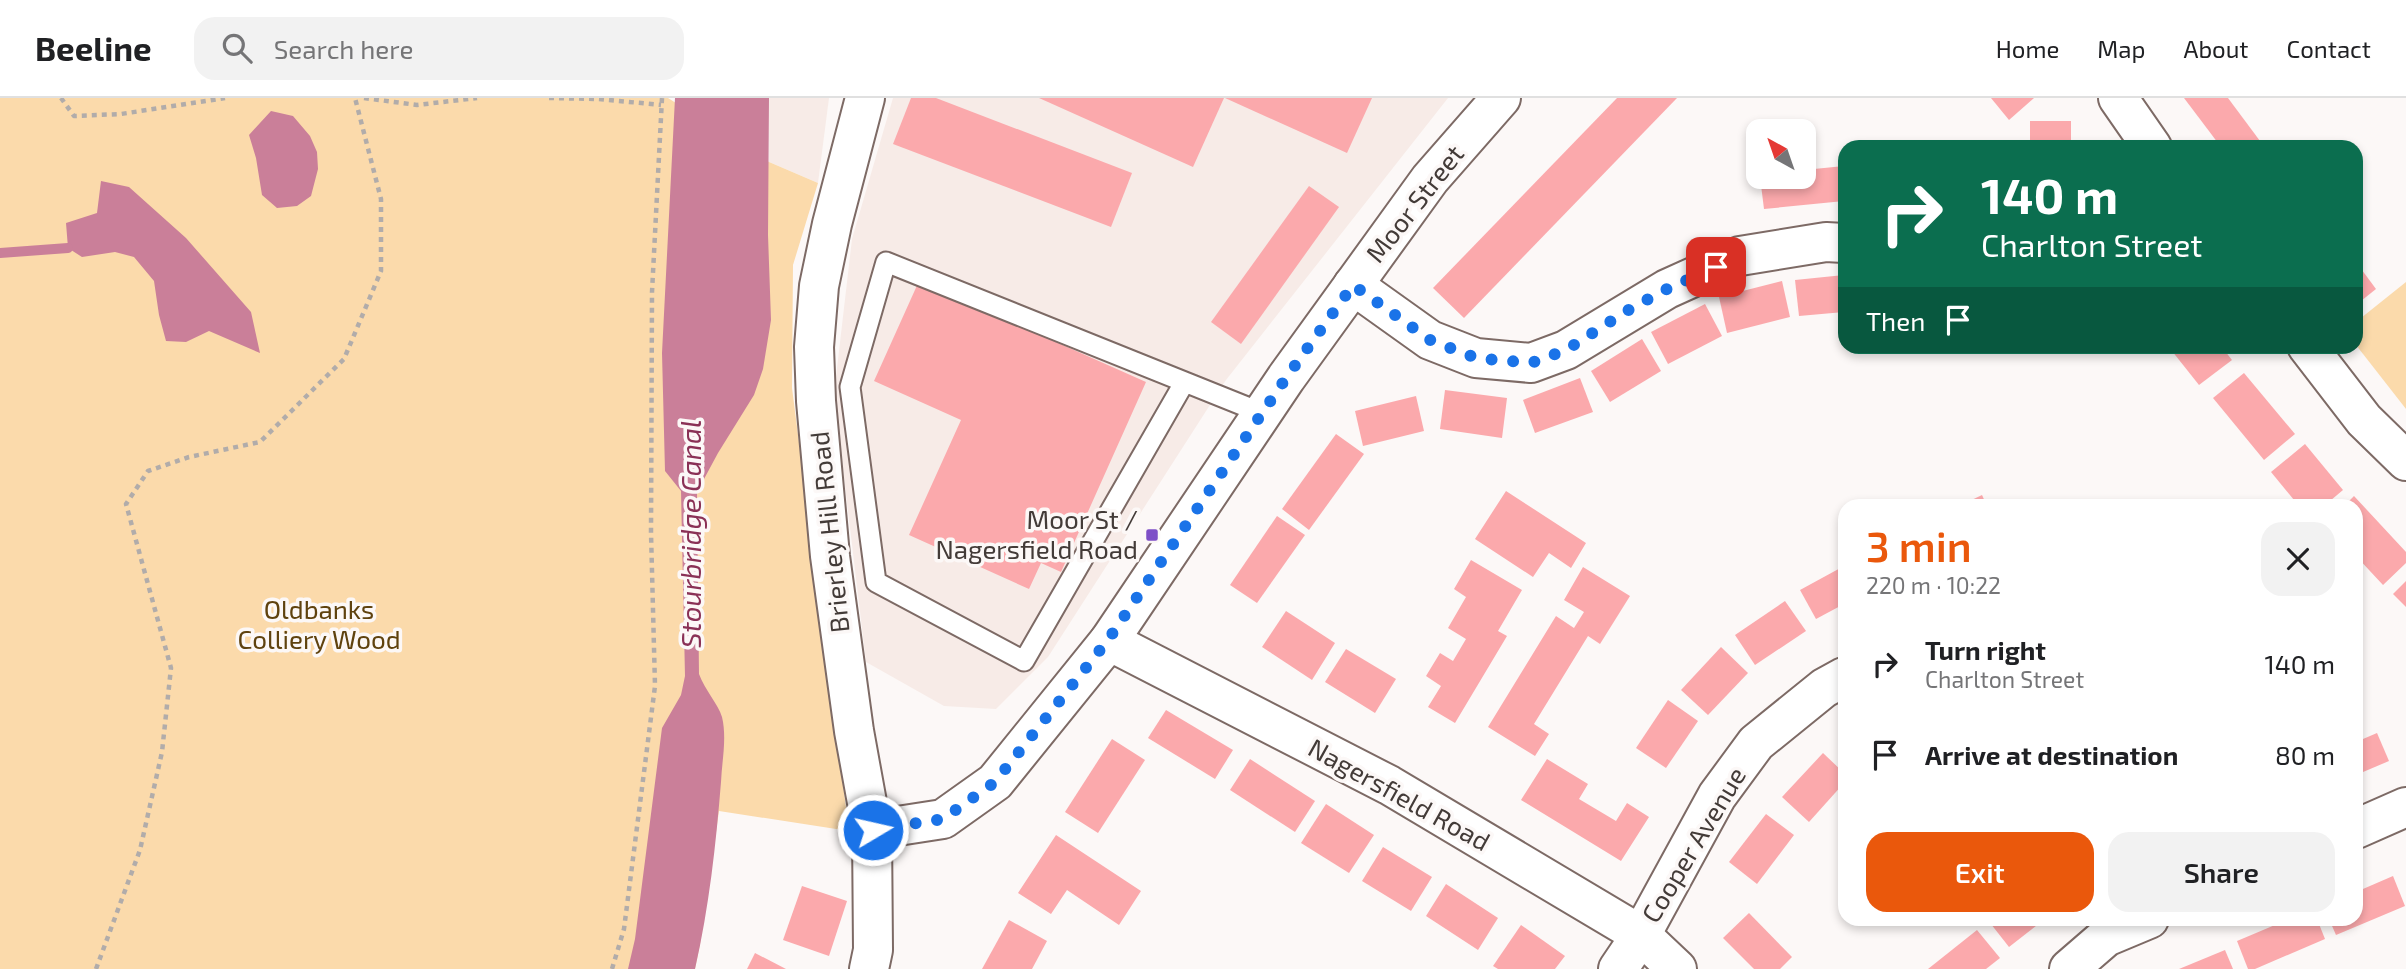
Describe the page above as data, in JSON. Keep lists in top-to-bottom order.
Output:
{
  "streets": {
    "street": [
      "Moor Street",
      "Brierley Hill Road",
      "Nagersfield Road",
      "Cooper Avenue"
    ]
  },
  "crossings": [
    ["Moor Street", "Brierley Hill Road"],
    ["Moor Street", "Nagersfield Road"],
    ["Nagersfield Road", "Cooper Avenue"]
  ],
  "water": ["Stourbridge Canal"],
  "parks": ["Oldbanks Colliery Wood"],
  "places": {
    "transit": ["Moor St / Nagersfield Road"]
  },
  "north": "top left",
  "page": {
    "header": "Beeline",
    "search": "Search here",
    "nav": [
      "Home",
      "Map",
      "About",
      "Contact"
    ],
    "turn": ["140 m", "Charlton Street"],
    "then": "Then",
    "heading": ["3 min", "220 m · 10:22"],
    "list": [
      {
        "name": "Turn right",
        "note": "Charlton Street",
        "value": "140 m"
      },
      {
        "name": "Arrive at destination",
        "value": "80 m"
      }
    ],
    "buttons": ["Exit", "Share"]
  }
}
